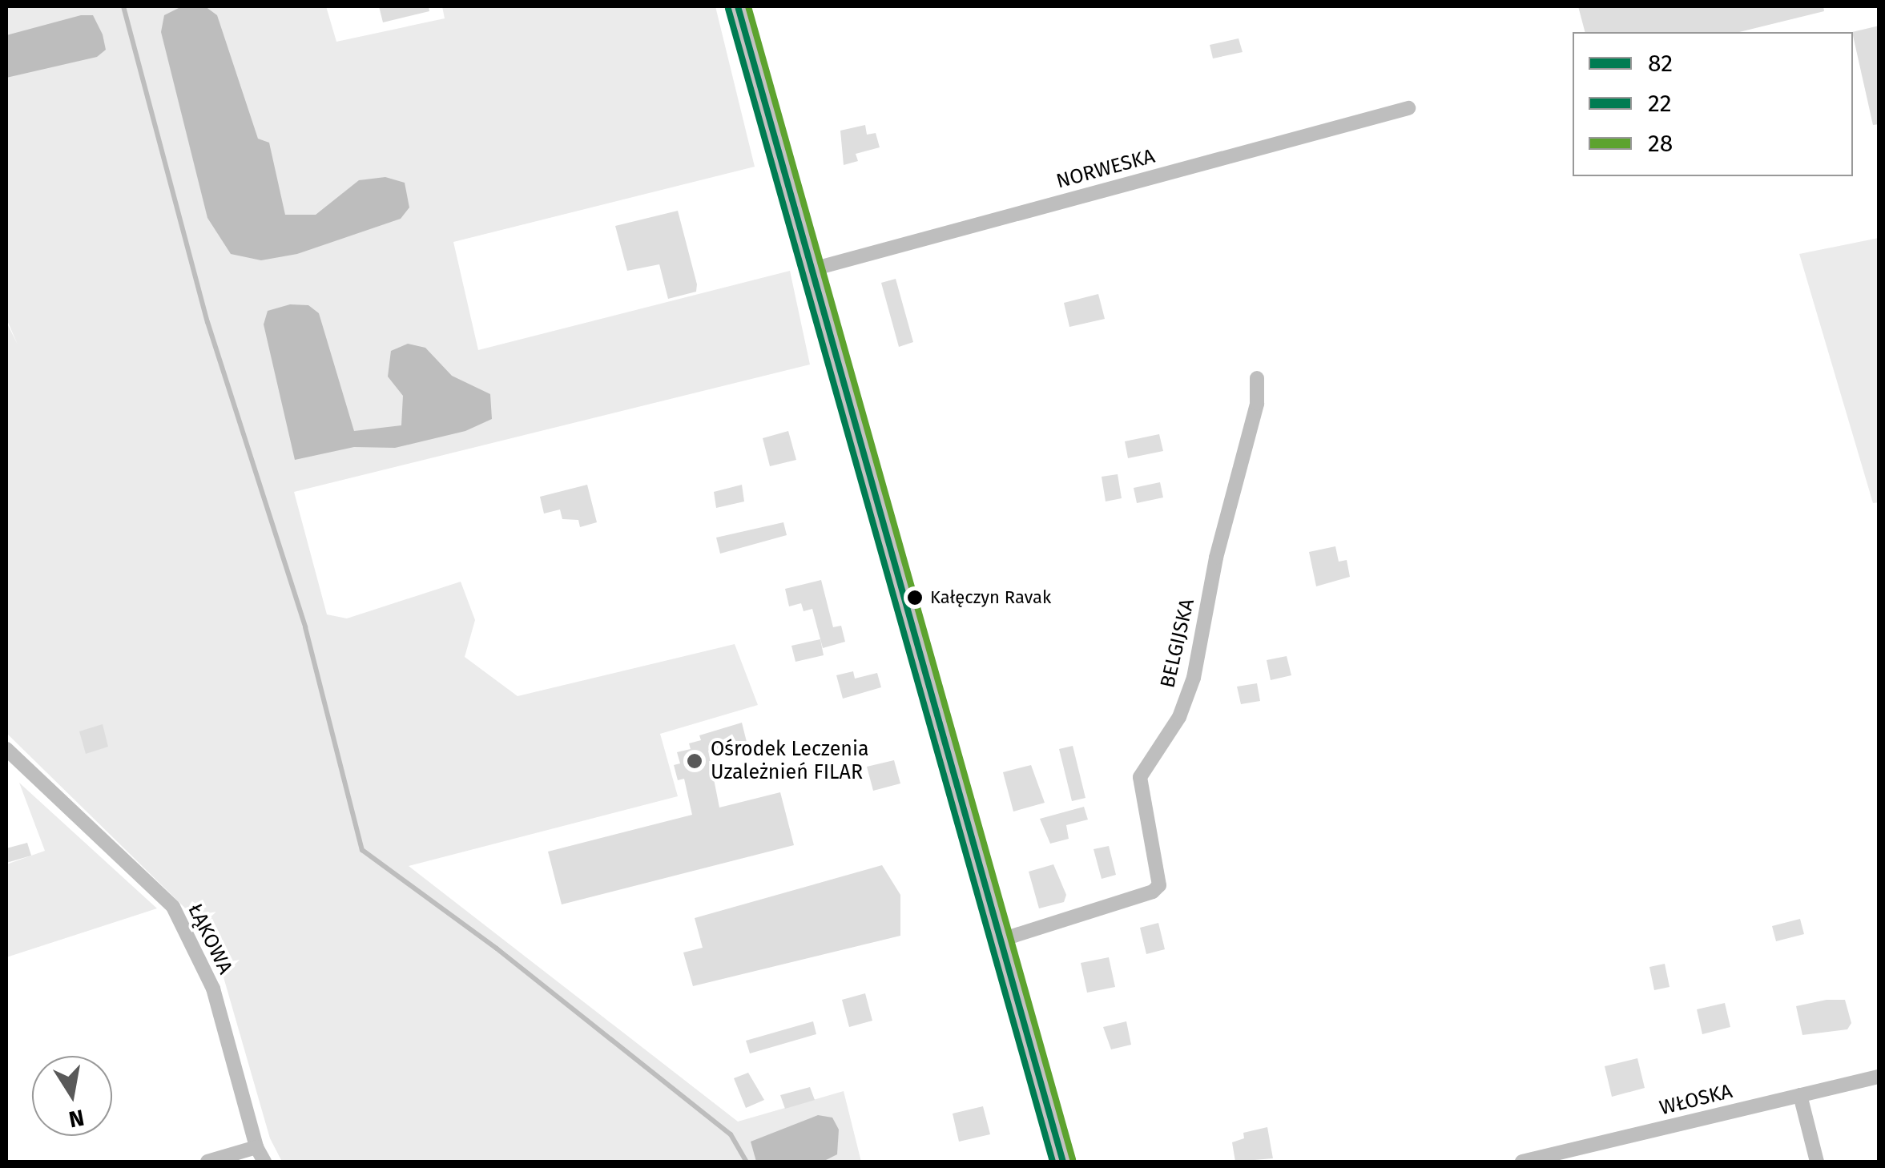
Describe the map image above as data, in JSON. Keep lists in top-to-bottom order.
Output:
{
  "streets": {
    "street": [
      "NORWESKA",
      "BELGIJSKA",
      "ŁĄKOWA",
      "WŁOSKA"
    ]
  },
  "places": ["Kałęczyn Ravak", "Ośrodek Leczenia Uzależnień FILAR"],
  "lines": ["transit line 82", "transit line 28", "transit line 22"],
  "legend": ["82", "22", "28"],
  "north": "bottom"
}
